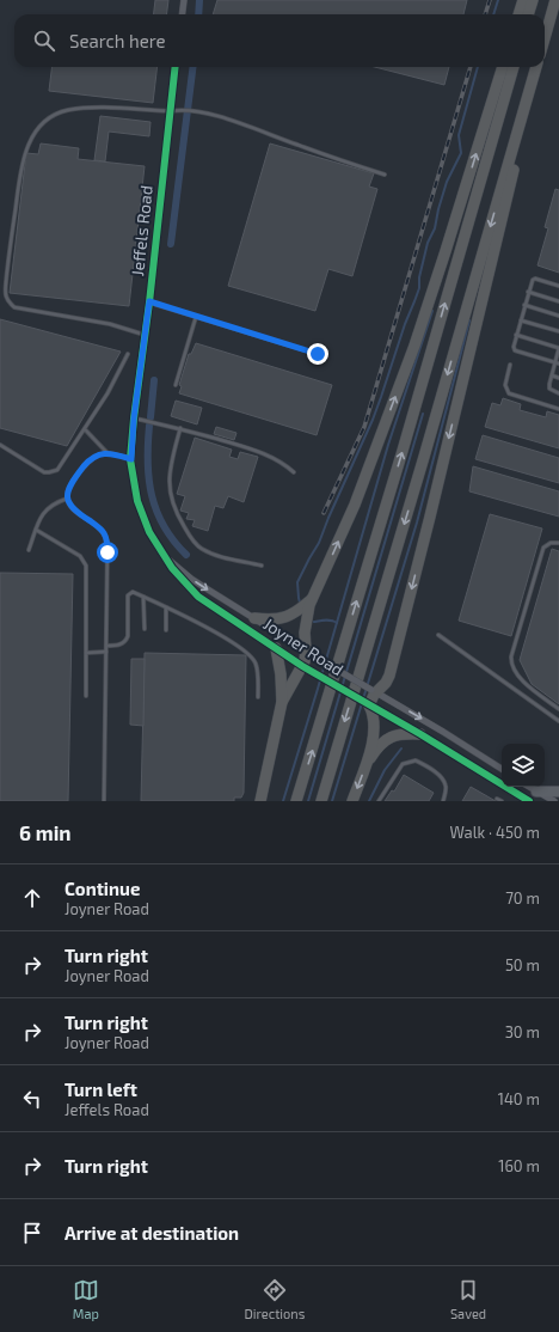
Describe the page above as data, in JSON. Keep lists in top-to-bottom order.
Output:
{
  "streets": {
    "street": ["Jeffels Road", "Joyner Road"]
  },
  "crossings": [
    ["Jeffels Road", "Joyner Road"]
  ],
  "page": {
    "search": "Search here",
    "heading": ["6 min", "Walk · 450 m"],
    "list": [
      ["Continue", "Joyner Road", "70 m"],
      ["Turn right", "Joyner Road", "50 m"],
      ["Turn right", "Joyner Road", "30 m"],
      ["Turn left", "Jeffels Road", "140 m"],
      ["Turn right", "160 m"],
      "Arrive at destination"
    ],
    "nav": ["Map", "Directions", "Saved"]
  }
}
